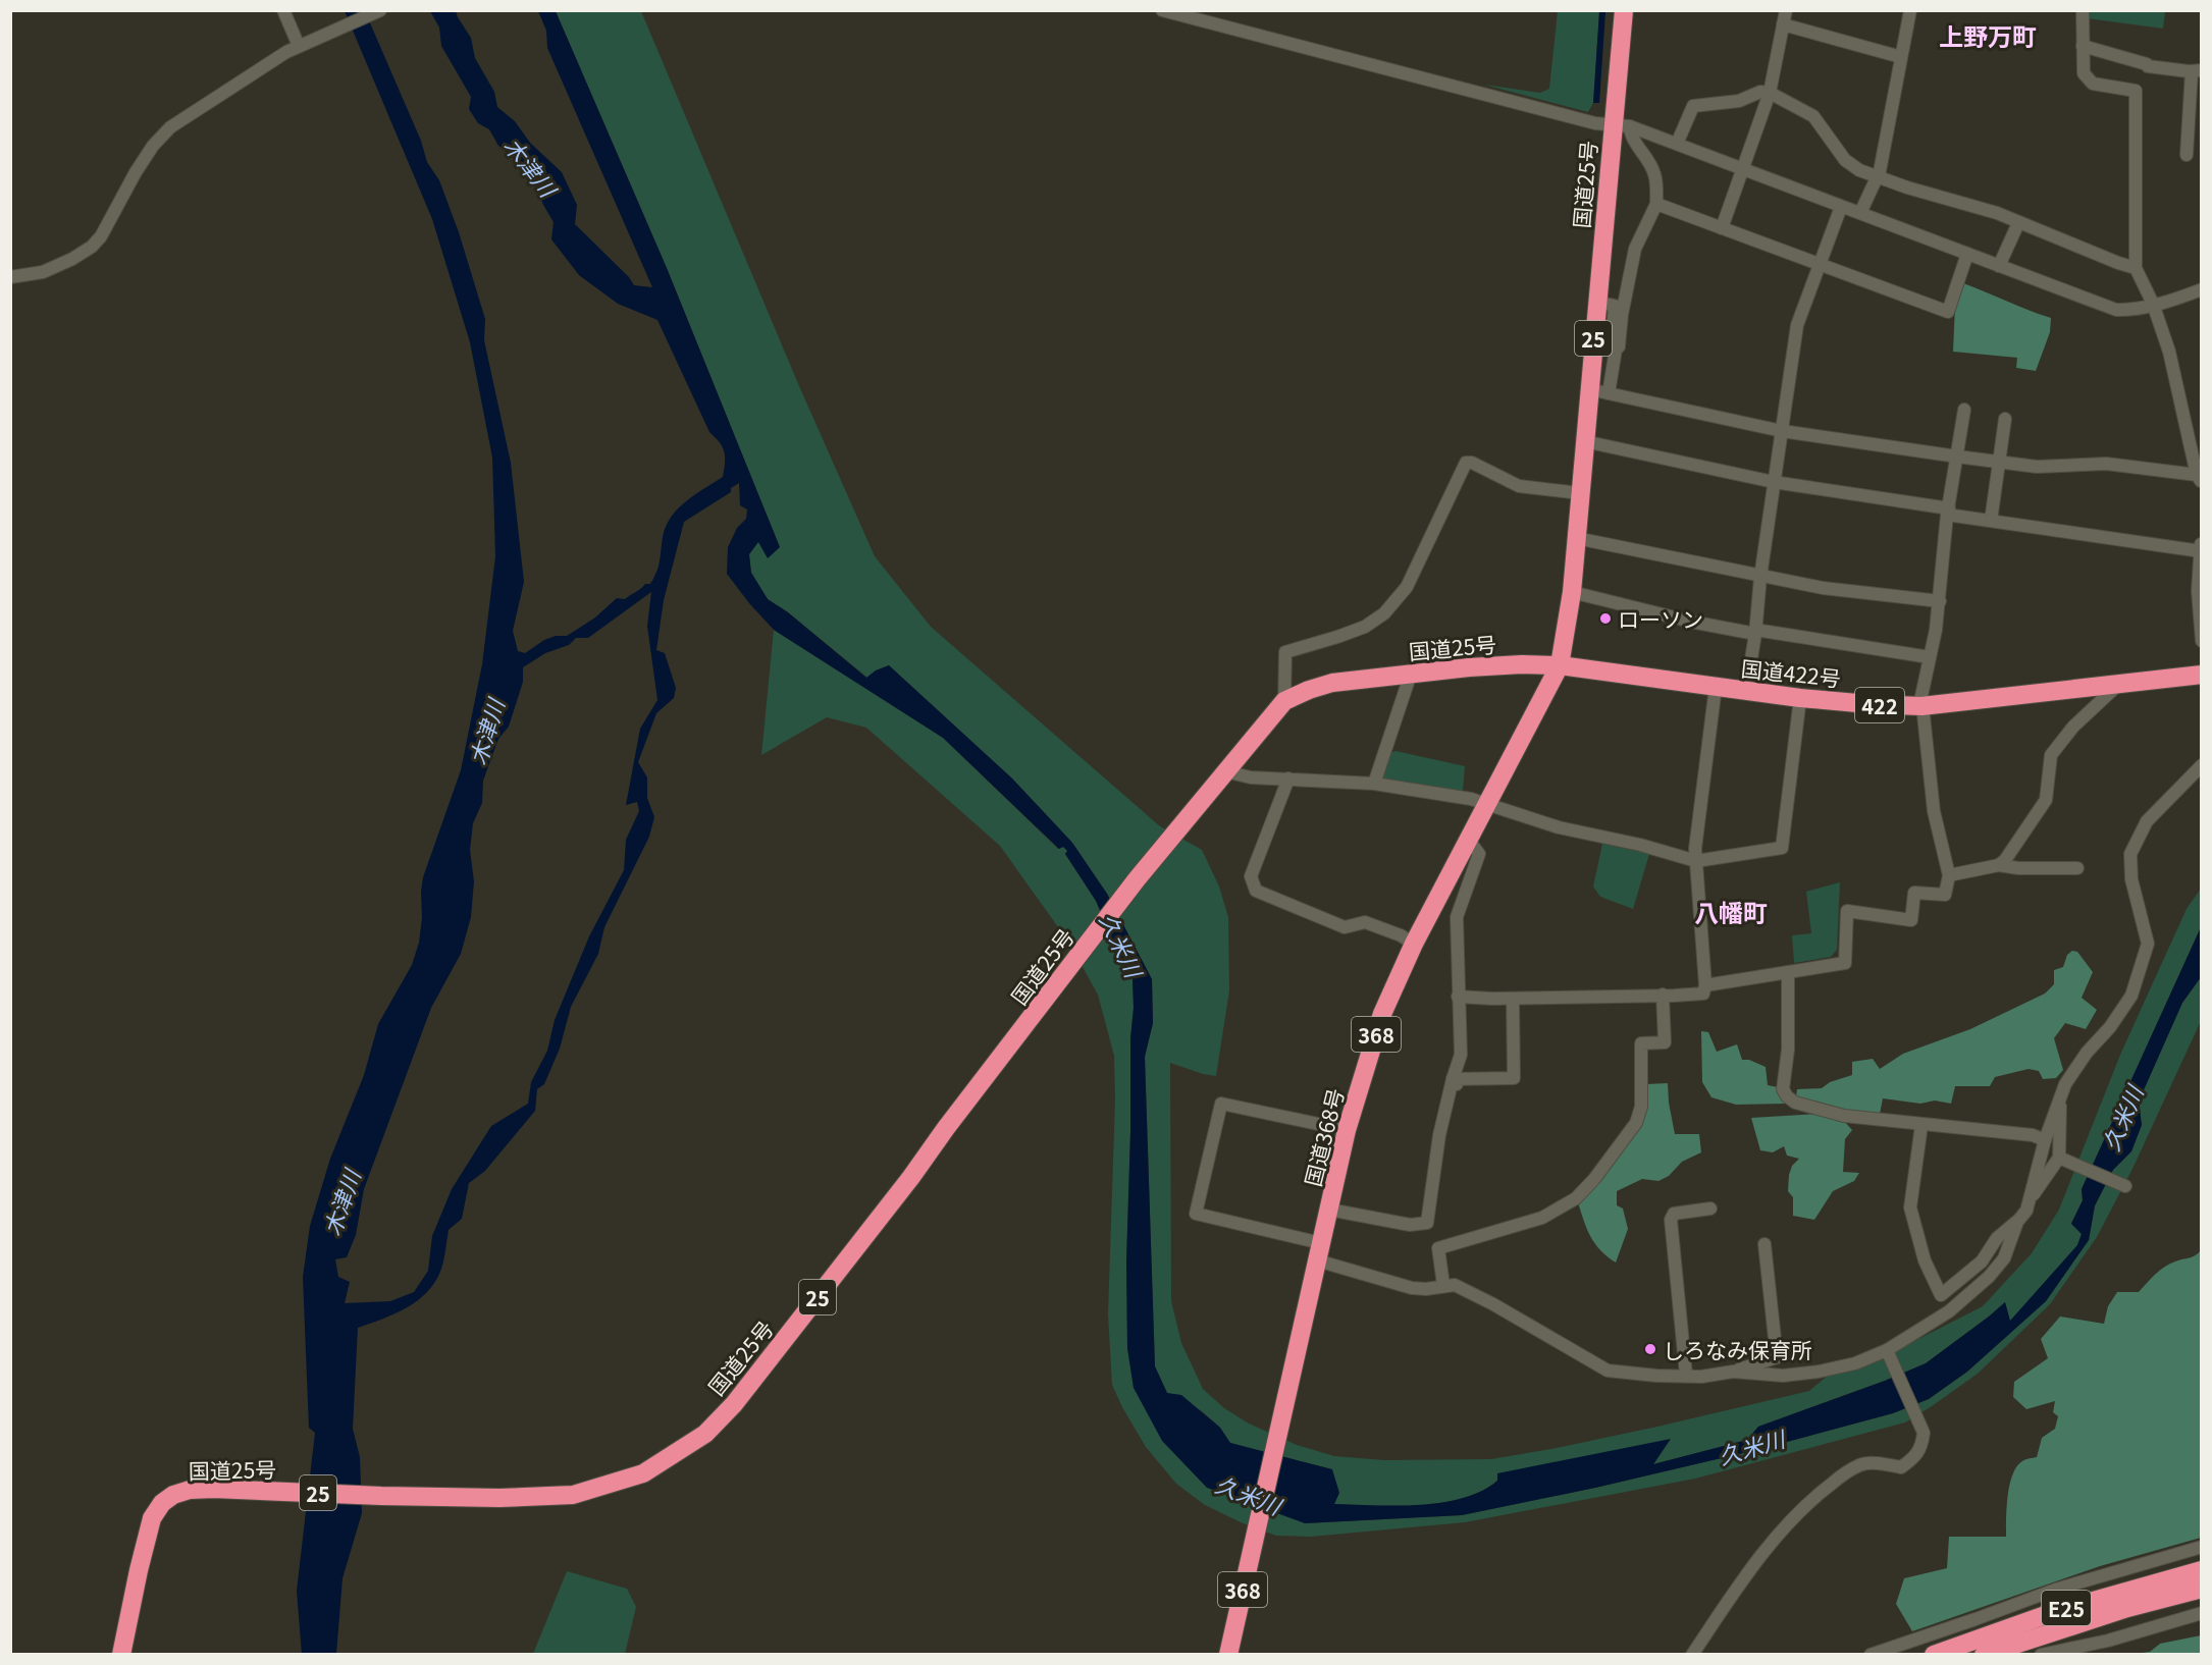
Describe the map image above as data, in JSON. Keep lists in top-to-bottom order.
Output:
{
  "streets": {
    "highway": [
      "国道25号",
      "25",
      "国道422号",
      "422",
      "368",
      "国道368号",
      "E25"
    ]
  },
  "crossings": [
    ["国道25号", "国道422号"],
    ["国道25号", "国道368号"],
    ["国道422号", "国道368号"]
  ],
  "districts": ["上野万町", "八幡町"],
  "water": ["木津川", "久米川"],
  "places": ["ローソン", "しろなみ保育所"]
}
